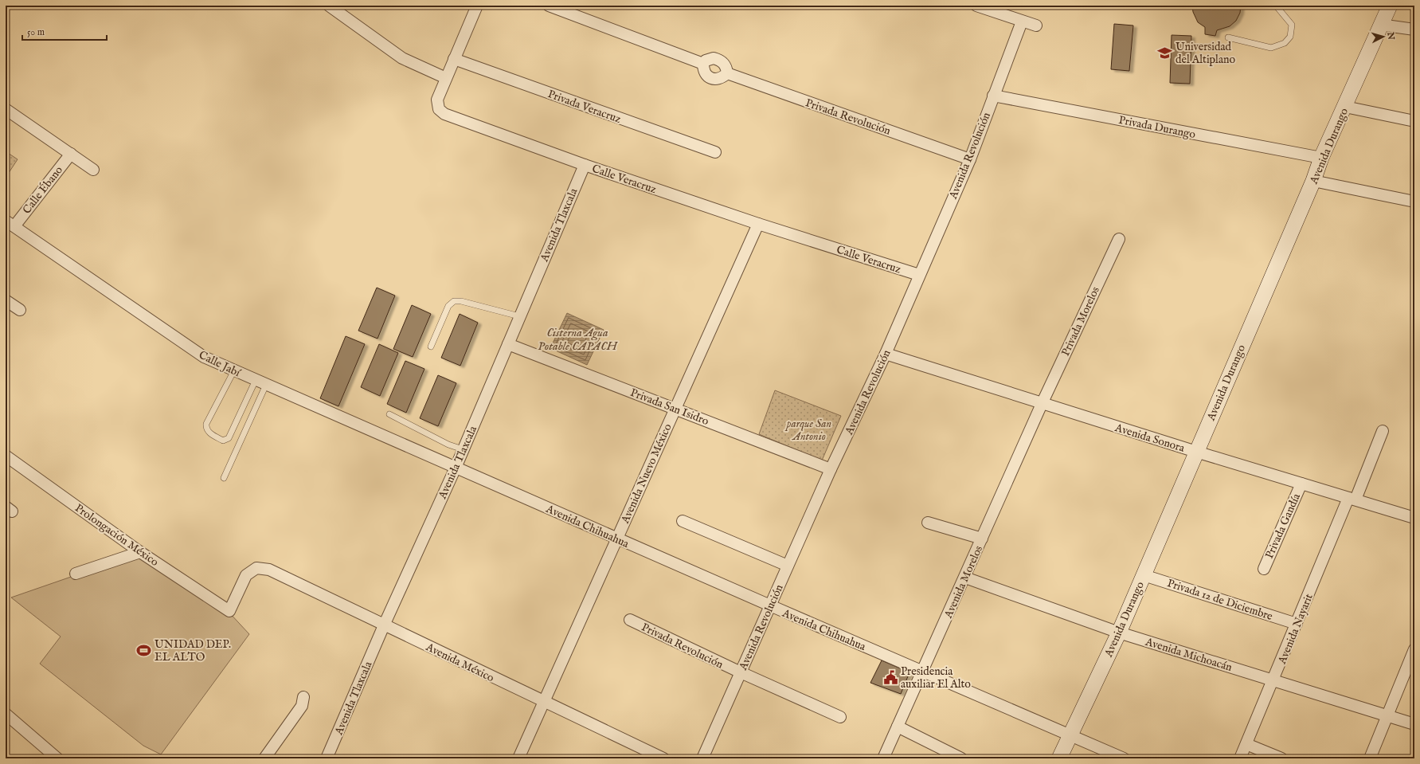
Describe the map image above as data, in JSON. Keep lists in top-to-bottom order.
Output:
{
  "streets": {
    "street": [
      "Privada Veracruz",
      "Privada Revolución",
      "Privada Durango",
      "Avenida Durango",
      "Avenida Revolución",
      "Calle Veracruz",
      "Calle Ébano",
      "Avenida Tlaxcala",
      "Privada Morelos",
      "Calle Jabí",
      "Privada San Isidro",
      "Avenida Sonora",
      "Avenida Nuevo México",
      "Avenida Chihuahua",
      "Privada Gandía",
      "Prolongación México",
      "Avenida Morelos",
      "Privada 12 de Diciembre",
      "Avenida Nayarit",
      "Avenida Michoacán",
      "Avenida México"
    ]
  },
  "crossings": [
    ["Privada Veracruz", "Calle Veracruz"],
    ["Privada Revolución", "Avenida Revolución"],
    ["Privada Durango", "Avenida Durango"],
    ["Privada Durango", "Avenida Revolución"],
    ["Avenida Durango", "Avenida Sonora"],
    ["Avenida Durango", "Avenida Chihuahua"],
    ["Avenida Durango", "Privada 12 de Diciembre"],
    ["Avenida Durango", "Avenida Michoacán"],
    ["Avenida Revolución", "Calle Veracruz"],
    ["Avenida Revolución", "Privada San Isidro"],
    ["Avenida Revolución", "Avenida Sonora"],
    ["Avenida Revolución", "Avenida Chihuahua"],
    ["Calle Veracruz", "Avenida Tlaxcala"],
    ["Calle Veracruz", "Avenida Nuevo México"],
    ["Calle Ébano", "Calle Jabí"],
    ["Avenida Tlaxcala", "Calle Jabí"],
    ["Avenida Tlaxcala", "Privada San Isidro"],
    ["Avenida Tlaxcala", "Avenida Chihuahua"],
    ["Avenida Tlaxcala", "Avenida México"],
    ["Privada Morelos", "Avenida Sonora"],
    ["Privada Morelos", "Avenida Morelos"],
    ["Calle Jabí", "Avenida Chihuahua"],
    ["Privada San Isidro", "Avenida Nuevo México"],
    ["Avenida Sonora", "Privada Gandía"],
    ["Avenida Sonora", "Avenida Morelos"],
    ["Avenida Sonora", "Avenida Nayarit"],
    ["Avenida Nuevo México", "Avenida Chihuahua"],
    ["Avenida Nuevo México", "Avenida México"],
    ["Avenida Chihuahua", "Avenida Morelos"],
    ["Prolongación México", "Avenida México"],
    ["Avenida Morelos", "Avenida Michoacán"],
    ["Privada 12 de Diciembre", "Avenida Nayarit"],
    ["Avenida Nayarit", "Avenida Michoacán"]
  ],
  "water": ["Cisterna Agua Potable CAPACH"],
  "parks": ["parque San Antonio"],
  "places": {
    "school or university": ["Universidad del Altiplano"],
    "sports": ["UNIDAD DEP. EL ALTO"],
    "public building": ["Presidencia auxiliar El Alto"]
  },
  "scale_bar": "50 m",
  "north": "right"
}
